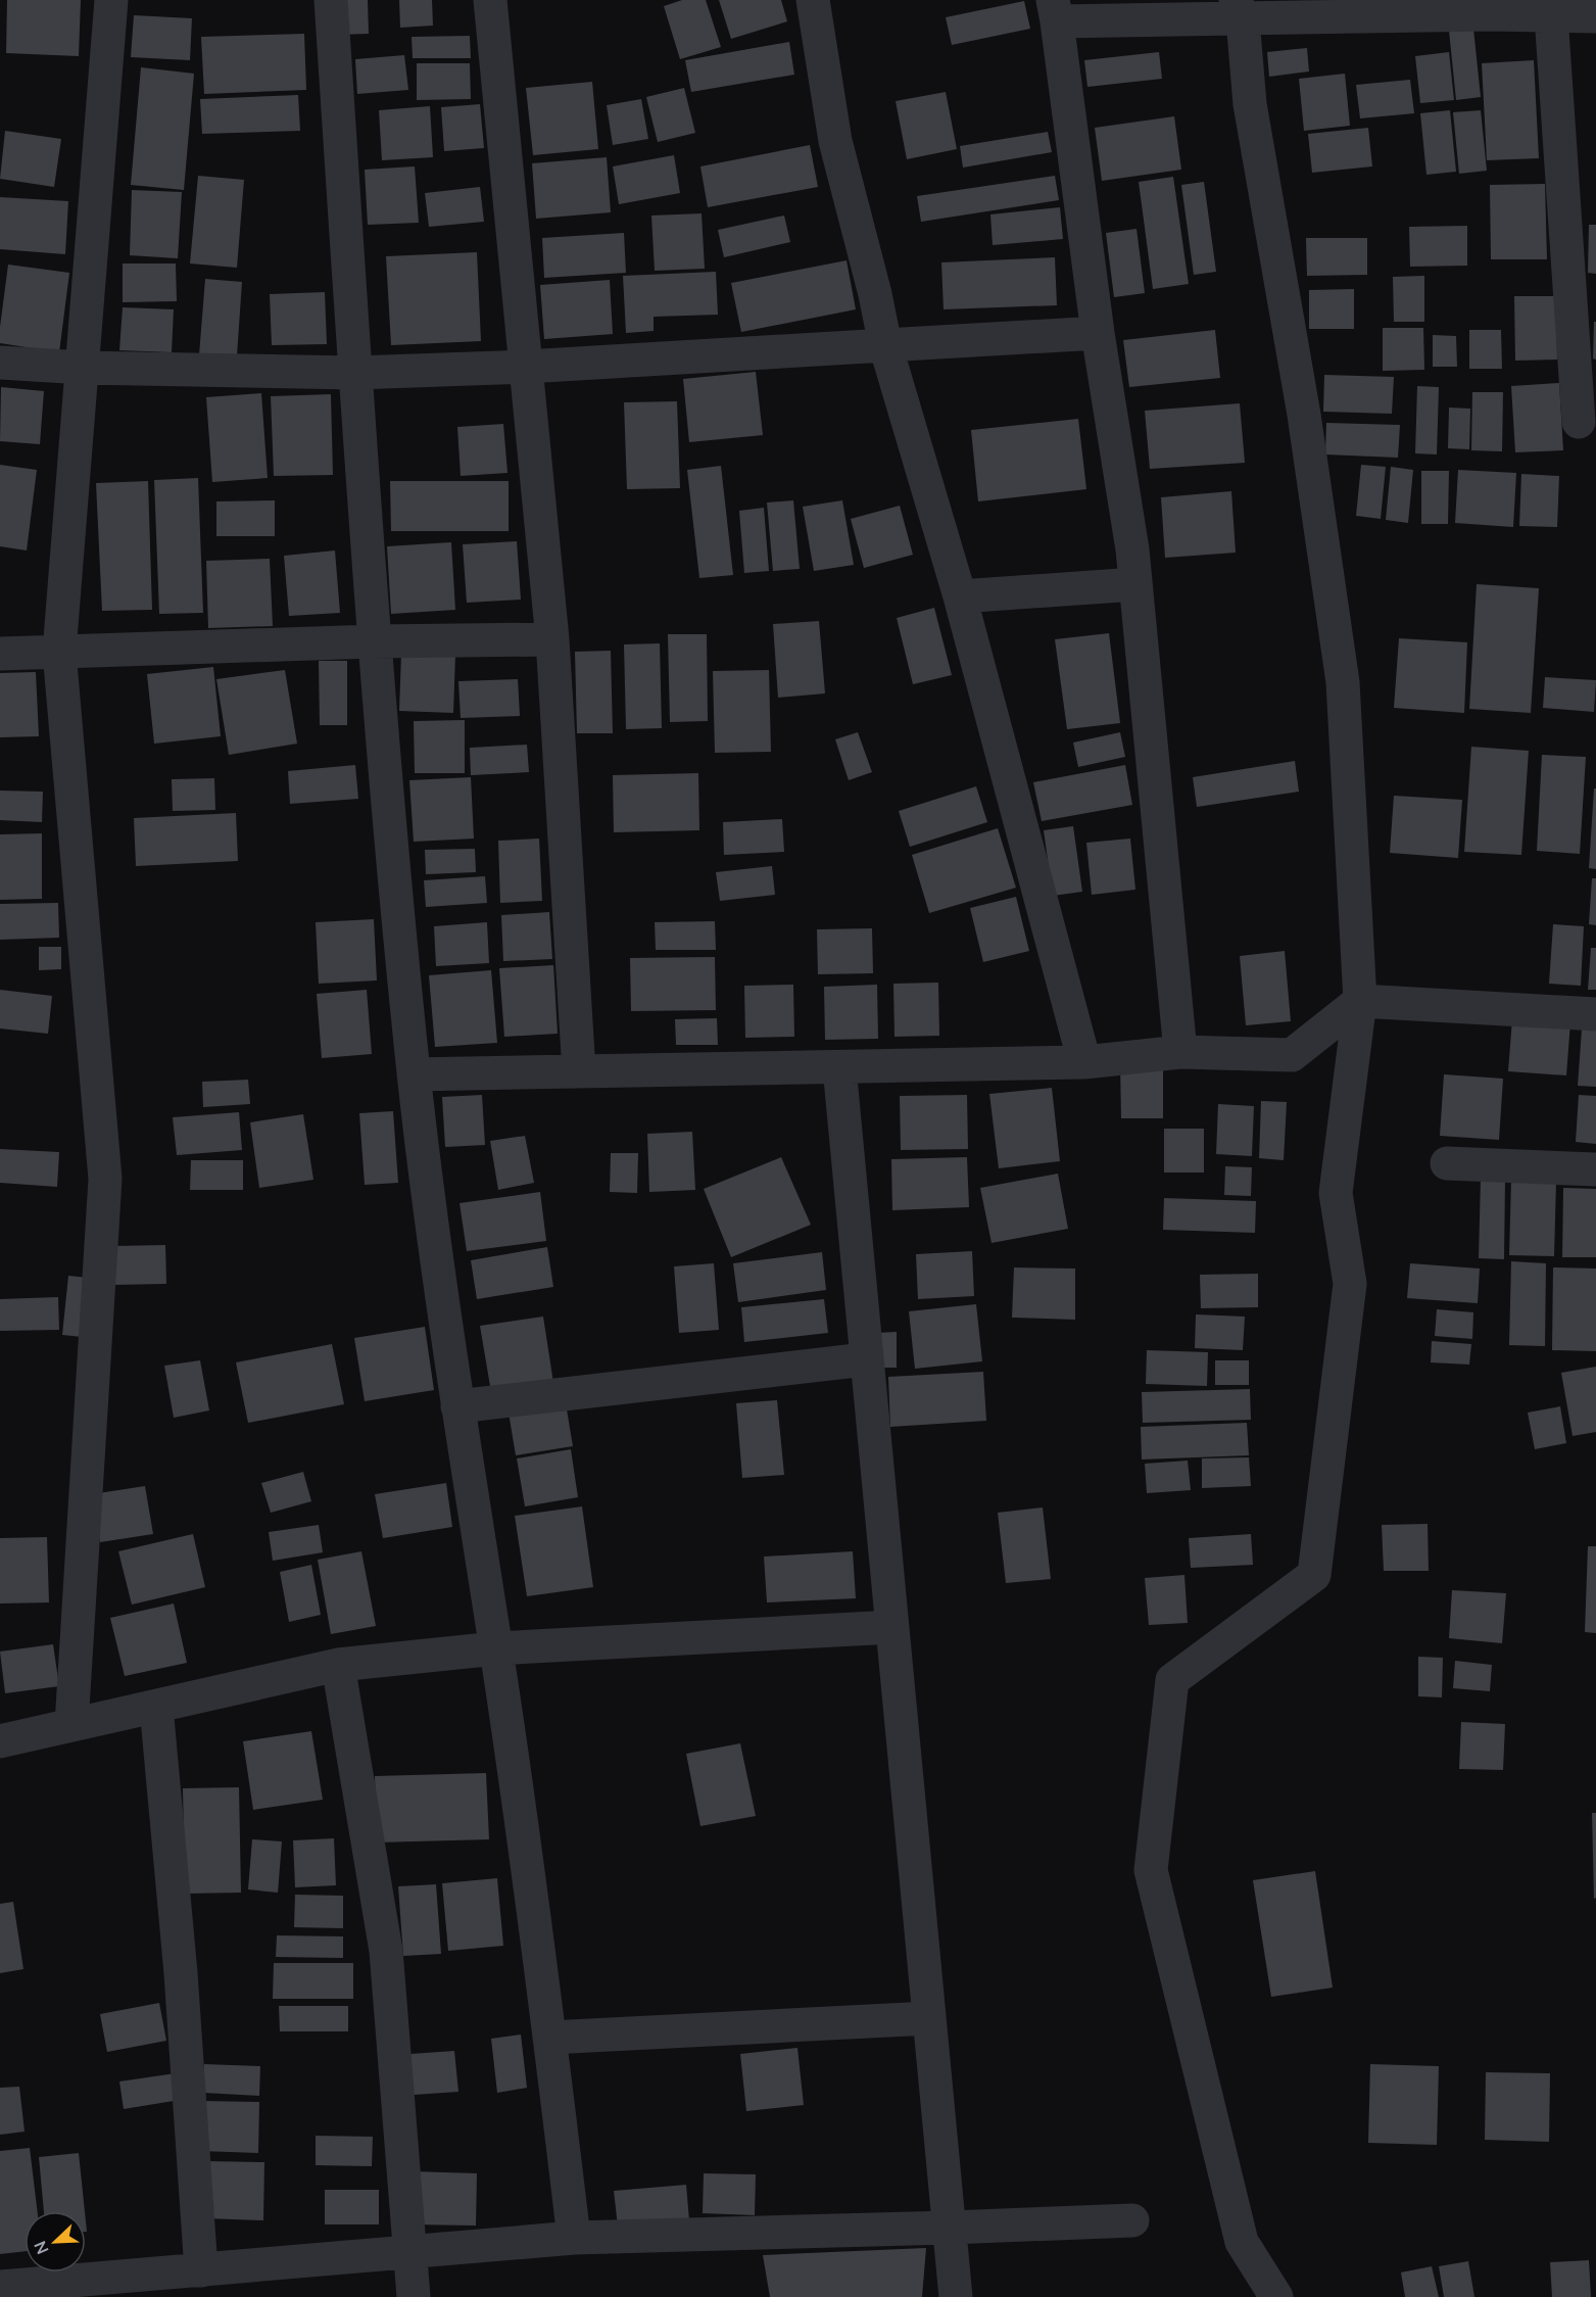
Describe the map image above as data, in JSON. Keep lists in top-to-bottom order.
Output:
{
  "north": "bottom left"
}
